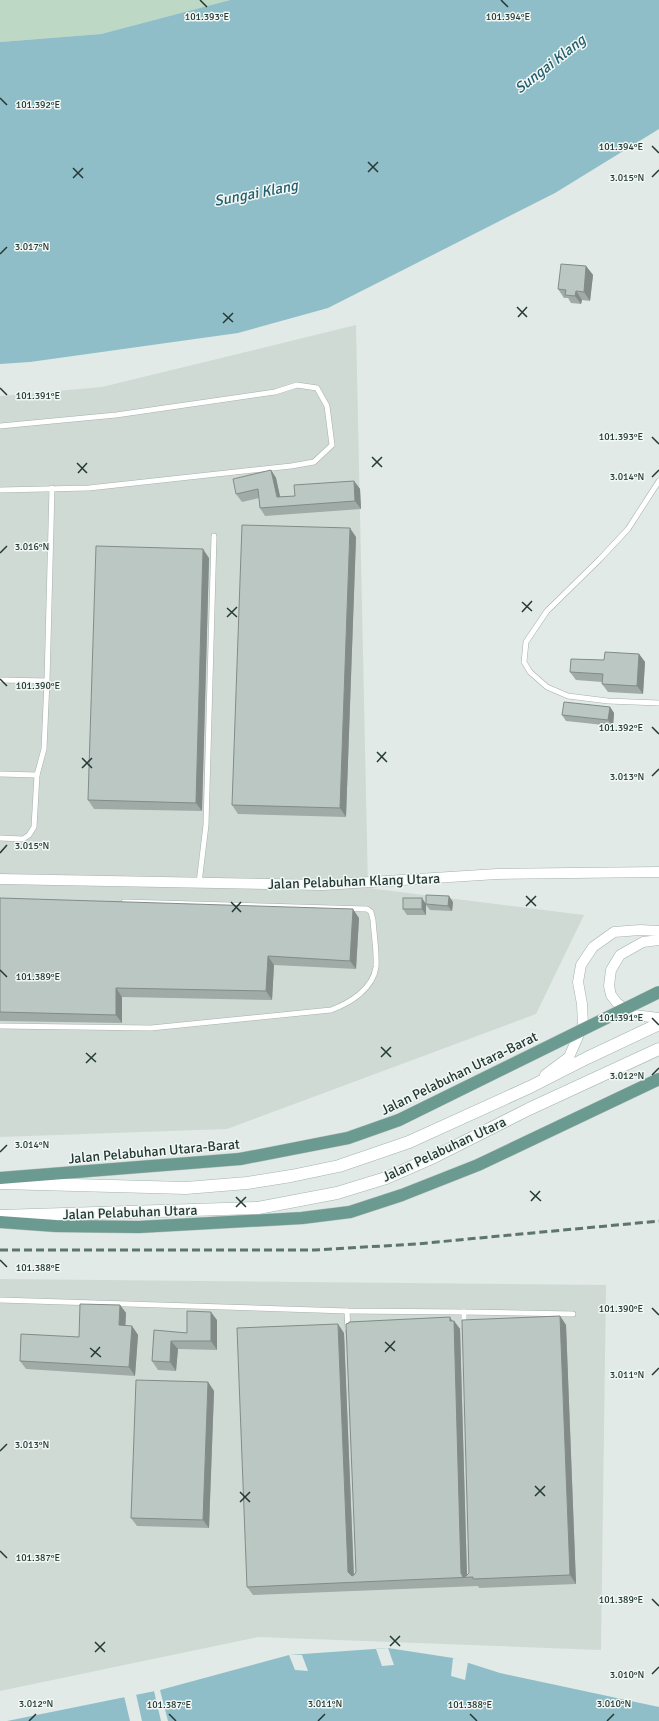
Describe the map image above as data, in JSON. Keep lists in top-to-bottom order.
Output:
{
  "streets": {
    "main road": ["Jalan Pelabuhan Utara-Barat", "Jalan Pelabuhan Utara"],
    "street": ["Jalan Pelabuhan Klang Utara"]
  },
  "water": ["Sungai Klang"],
  "coordinates": [
    "101.393°E",
    "101.394°E",
    "101.392°E",
    "3.015°N",
    "3.017°N",
    "101.391°E",
    "3.014°N",
    "3.016°N",
    "101.390°E",
    "3.013°N",
    "101.389°E",
    "3.012°N",
    "101.388°E",
    "3.011°N",
    "101.387°E",
    "3.010°N"
  ]
}
